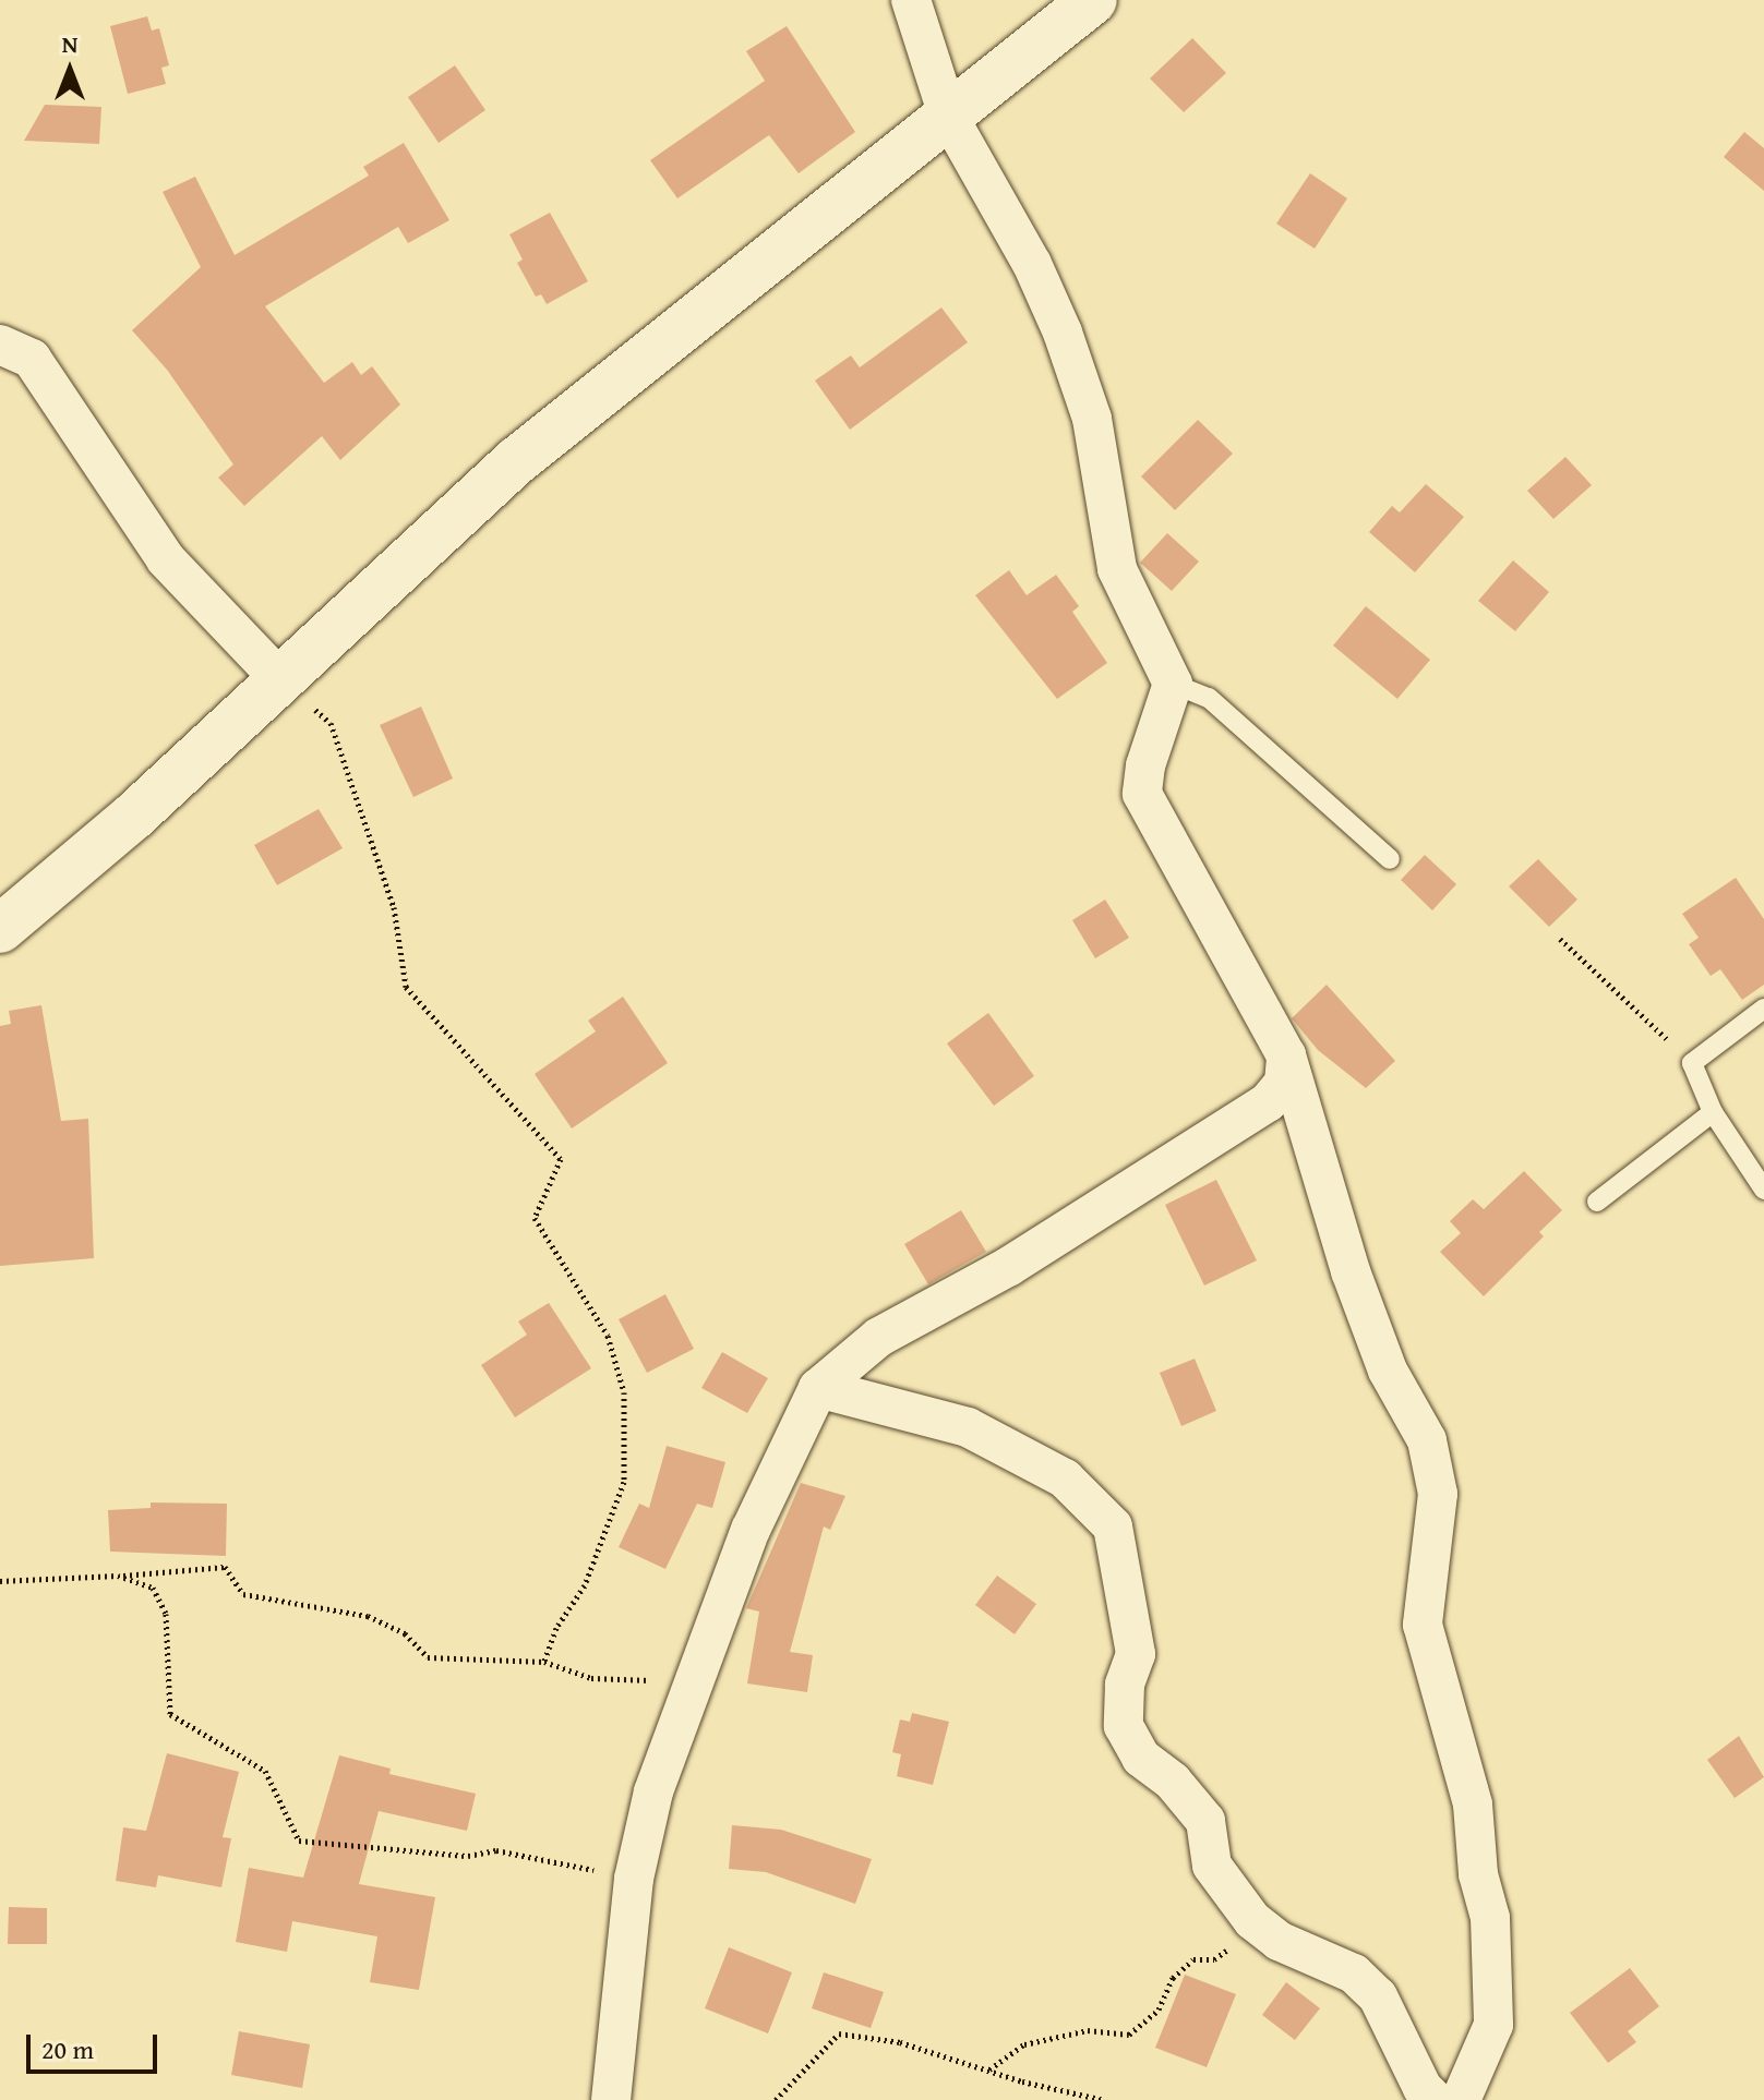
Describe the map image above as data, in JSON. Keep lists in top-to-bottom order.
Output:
{
  "scale_bar": "20 m",
  "north": "top"
}
